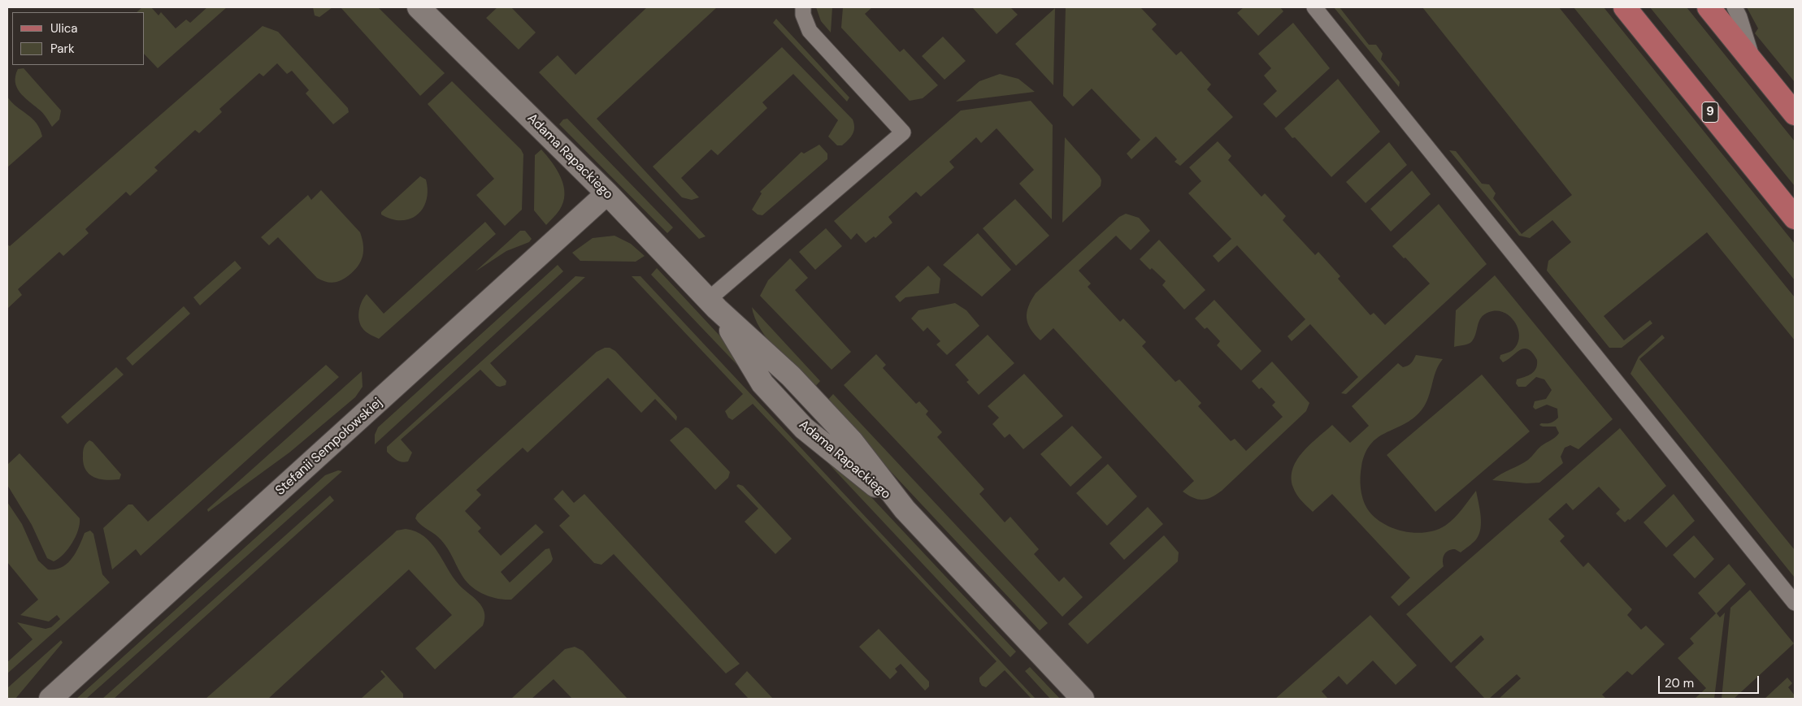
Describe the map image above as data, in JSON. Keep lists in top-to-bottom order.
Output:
{
  "streets": {
    "main road": ["9"],
    "street": ["Adama Rapackiego", "Stefanii Sempołowskiej"]
  },
  "crossings": [
    ["Adama Rapackiego", "Stefanii Sempołowskiej"]
  ],
  "legend": ["Ulica", "Park"],
  "scale_bar": "20 m"
}
